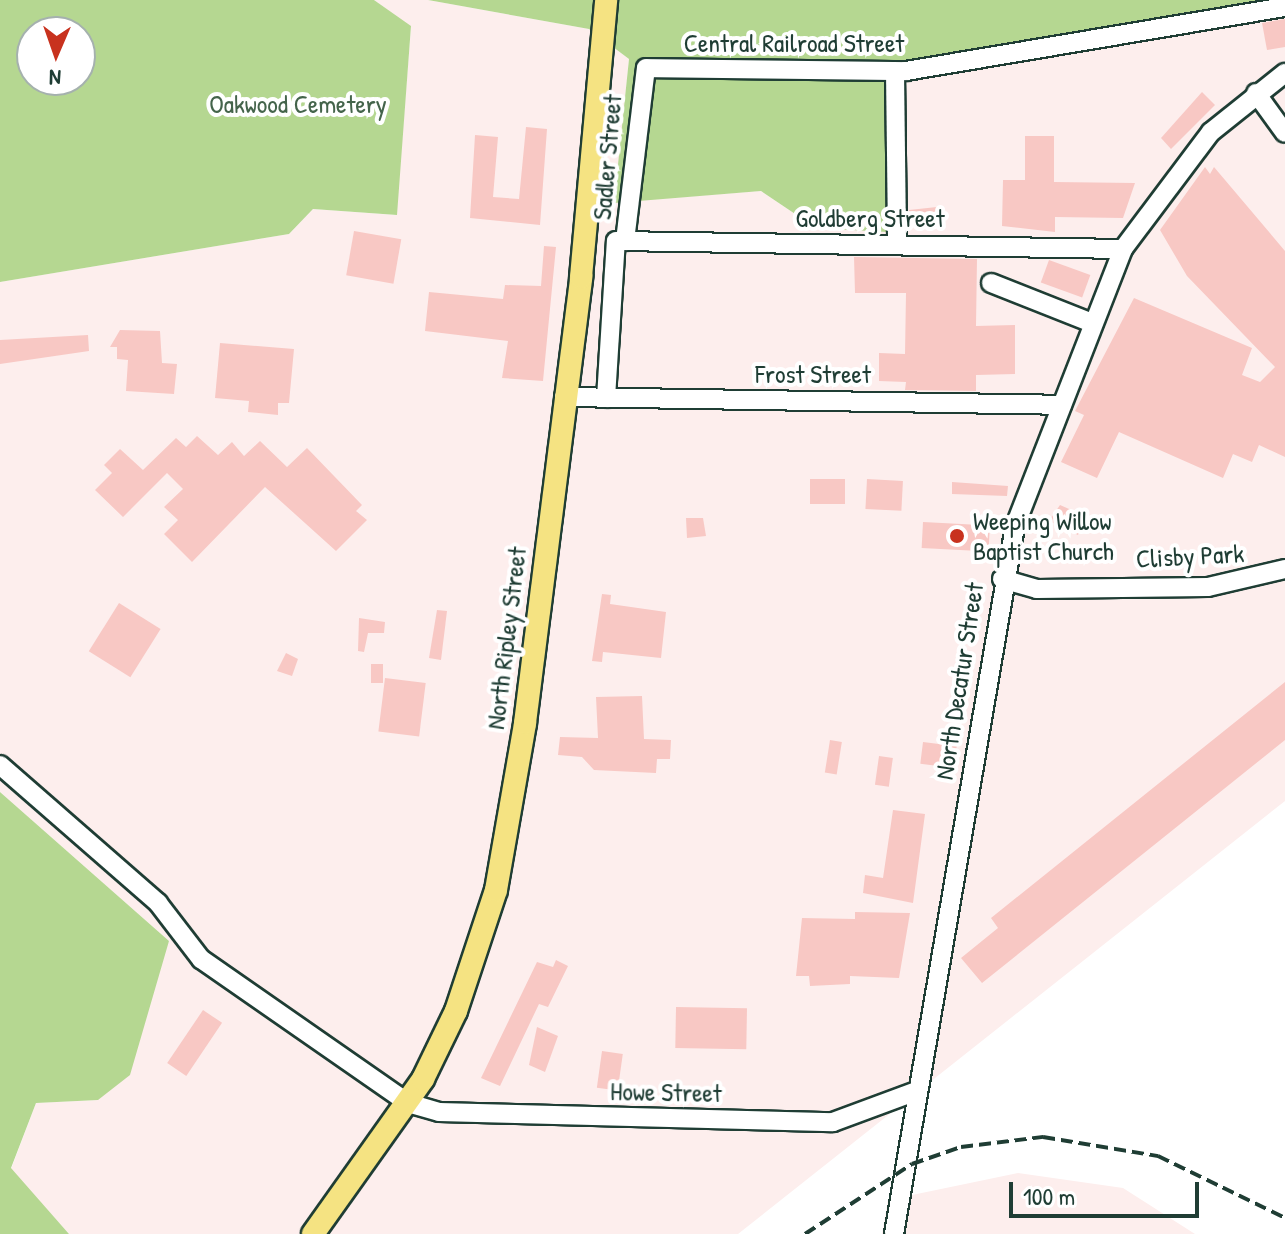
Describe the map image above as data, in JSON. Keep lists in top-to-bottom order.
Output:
{
  "streets": {
    "main road": ["North Ripley Street"],
    "street": [
      "Central Railroad Street",
      "Sadler Street",
      "Goldberg Street",
      "Frost Street",
      "Clisby Park",
      "North Decatur Street",
      "Howe Street"
    ]
  },
  "crossings": [
    ["Central Railroad Street", "Sadler Street"],
    ["Sadler Street", "Goldberg Street"],
    ["Sadler Street", "Frost Street"],
    ["Goldberg Street", "North Decatur Street"],
    ["Frost Street", "North Ripley Street"],
    ["Frost Street", "North Decatur Street"],
    ["Clisby Park", "North Decatur Street"],
    ["North Ripley Street", "Howe Street"],
    ["North Decatur Street", "Howe Street"]
  ],
  "parks": ["Oakwood Cemetery"],
  "places": ["Weeping Willow Baptist Church"],
  "scale_bar": "100 m",
  "north": "bottom"
}
